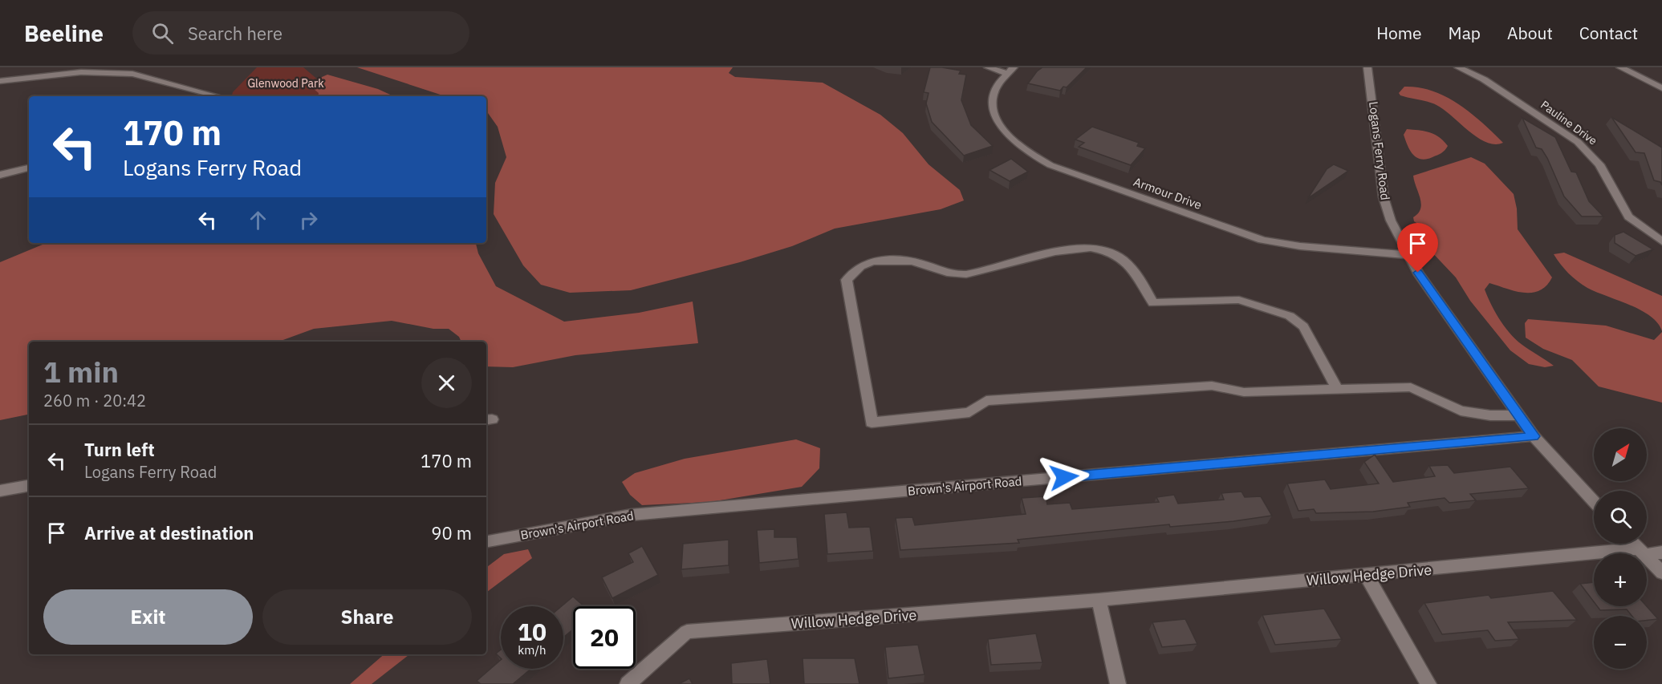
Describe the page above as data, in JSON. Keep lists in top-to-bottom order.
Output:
{
  "streets": {
    "street": [
      "Pauline Drive",
      "Logans Ferry Road",
      "Armour Drive",
      "Brown's Airport Road",
      "Willow Hedge Drive"
    ]
  },
  "crossings": [
    ["Logans Ferry Road", "Armour Drive"],
    ["Logans Ferry Road", "Brown's Airport Road"]
  ],
  "parks": ["Glenwood Park"],
  "north": "top right",
  "page": {
    "header": "Beeline",
    "search": "Search here",
    "nav": [
      "Home",
      "Map",
      "About",
      "Contact"
    ],
    "turn": ["170 m", "Logans Ferry Road"],
    "heading": ["1 min", "260 m · 20:42"],
    "list": [
      {
        "name": "Turn left",
        "note": "Logans Ferry Road",
        "value": "170 m"
      },
      {
        "name": "Arrive at destination",
        "value": "90 m"
      }
    ],
    "map_buttons": ["+", "−"],
    "buttons": ["Exit", "Share"],
    "speed": "10 km/h",
    "limit": "20"
  }
}
